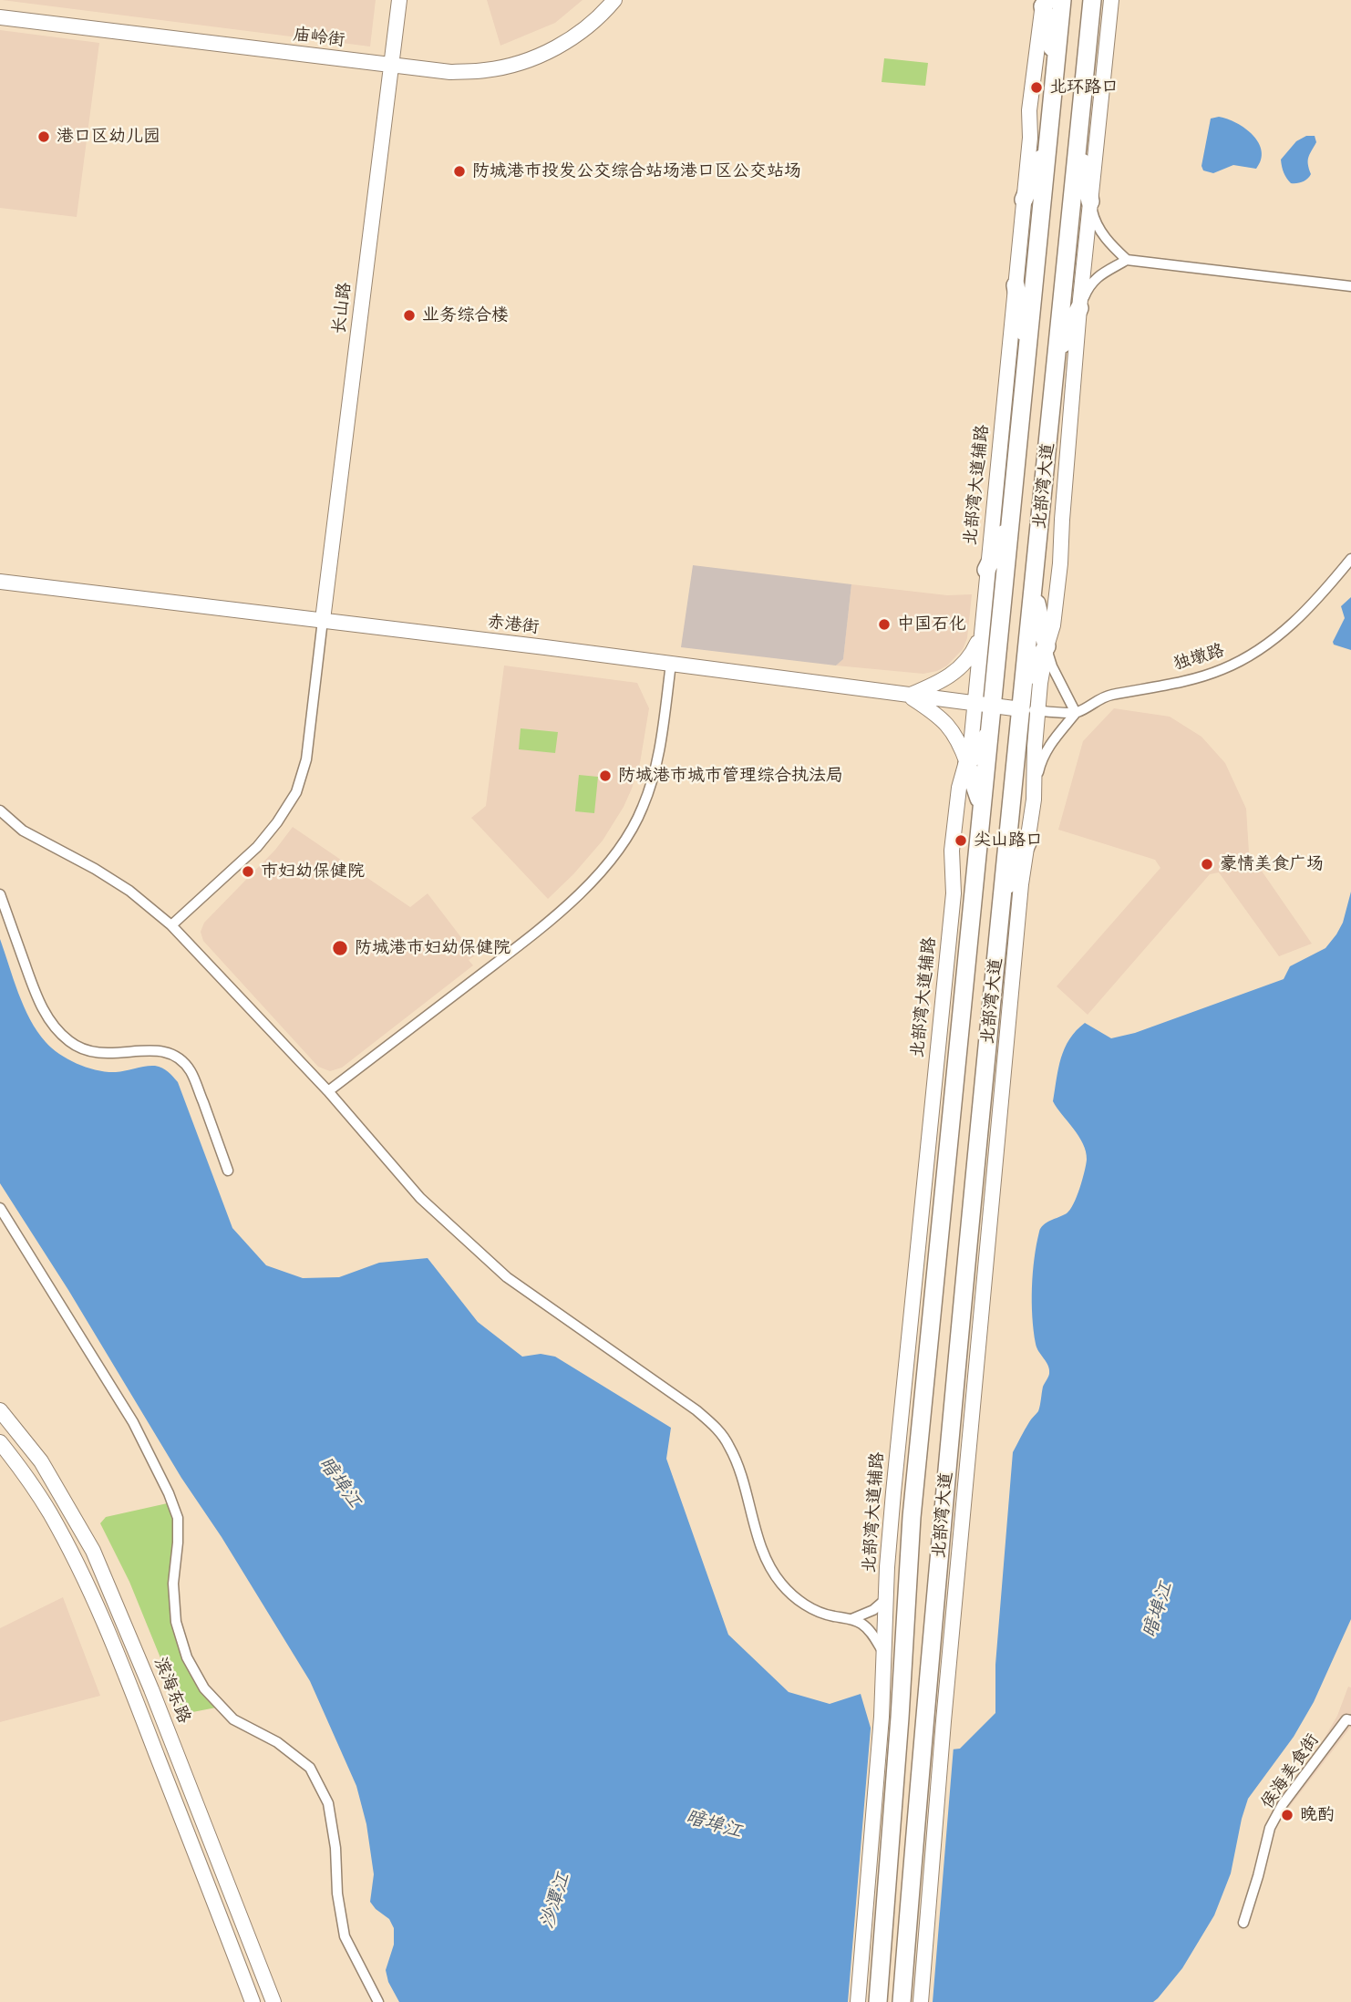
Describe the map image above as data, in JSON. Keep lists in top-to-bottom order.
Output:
{
  "streets": {
    "highway": ["北部湾大道"],
    "main road": [
      "庙岭街",
      "长山路",
      "北部湾大道辅路",
      "赤港街",
      "滨海东路"
    ],
    "street": ["独墩路", "侯海美食街"]
  },
  "crossings": [
    ["庙岭街", "长山路"],
    ["长山路", "赤港街"],
    ["北部湾大道辅路", "北部湾大道"],
    ["北部湾大道辅路", "赤港街"],
    ["北部湾大道", "赤港街"]
  ],
  "water": ["暗埠江", "沙潭江"],
  "places": [
    "北环路口",
    "港口区幼儿园",
    "防城港市投发公交综合站场港口区公交站场",
    "业务综合楼",
    "中国石化",
    "防城港市城市管理综合执法局",
    "尖山路口",
    "豪情美食广场",
    "巿妇幼保健院",
    "防城港市妇幼保健院",
    "晚酌"
  ]
}
